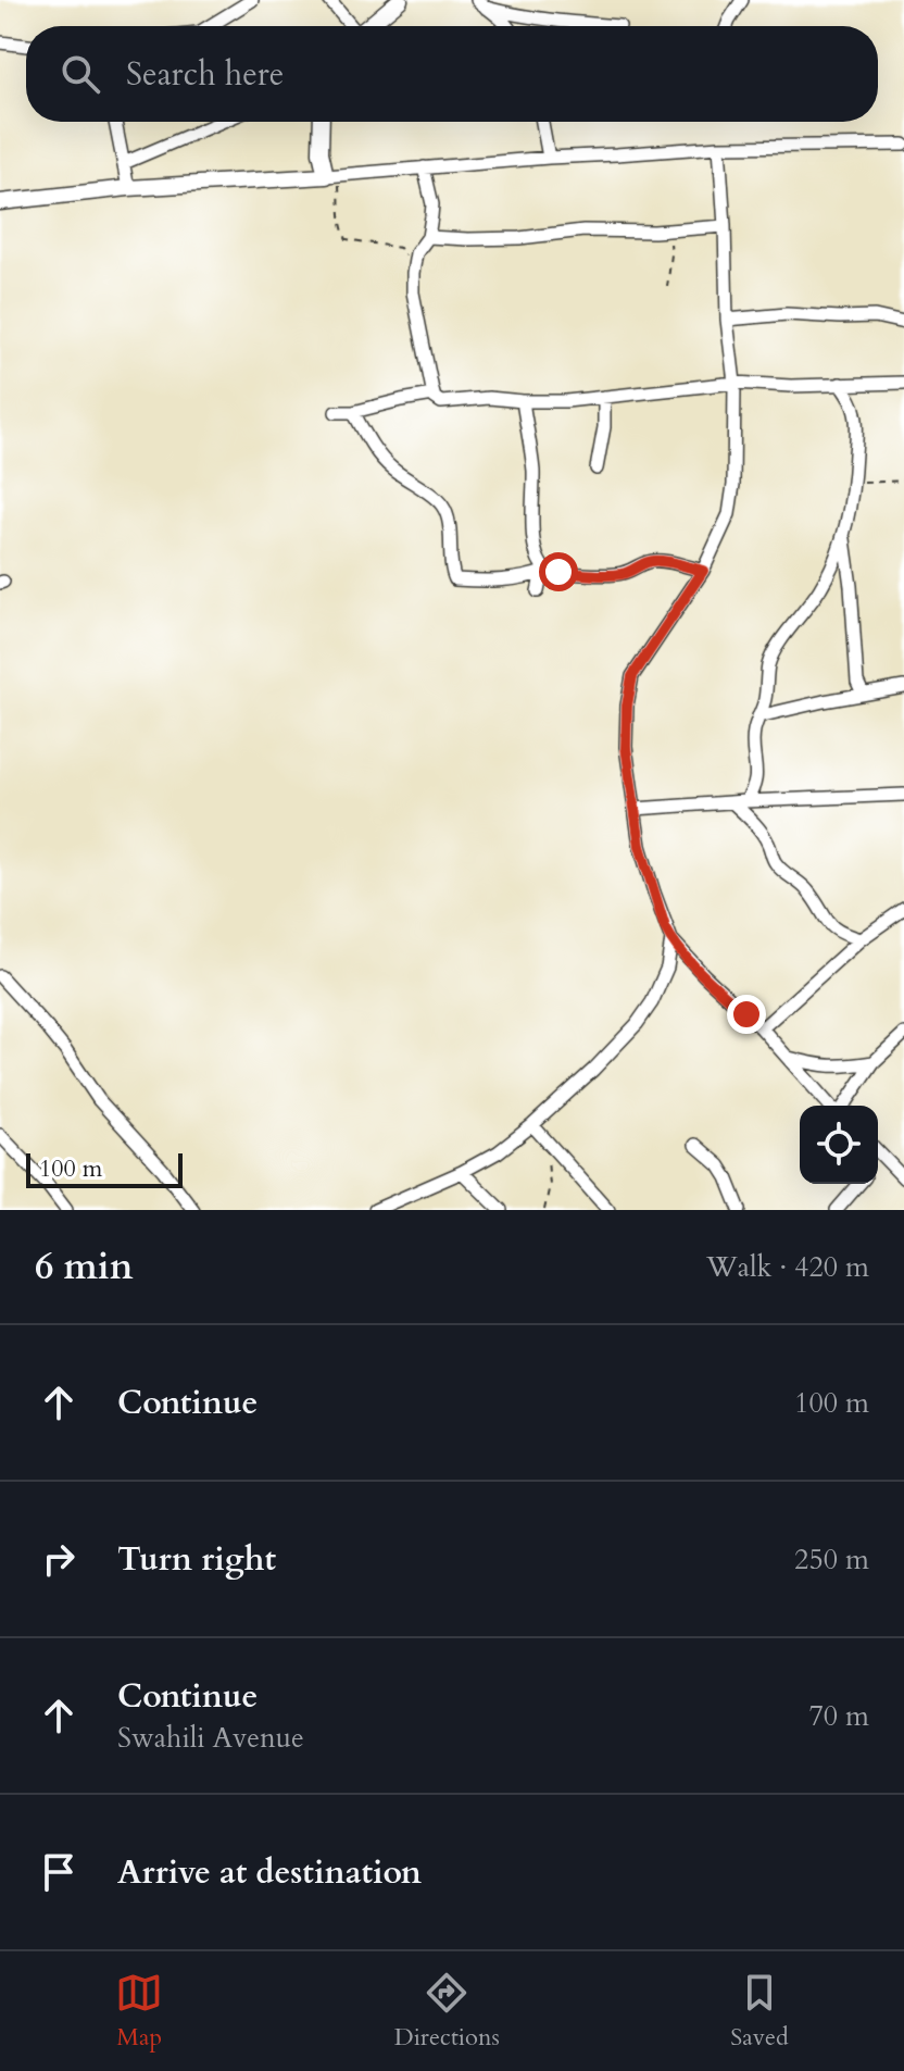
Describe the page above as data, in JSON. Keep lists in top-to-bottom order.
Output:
{
  "scale_bar": "100 m",
  "page": {
    "search": "Search here",
    "scale": "100 m",
    "heading": ["6 min", "Walk · 420 m"],
    "list": [
      ["Continue", "100 m"],
      ["Turn right", "250 m"],
      ["Continue", "Swahili Avenue", "70 m"],
      "Arrive at destination"
    ],
    "nav": ["Map", "Directions", "Saved"]
  }
}
